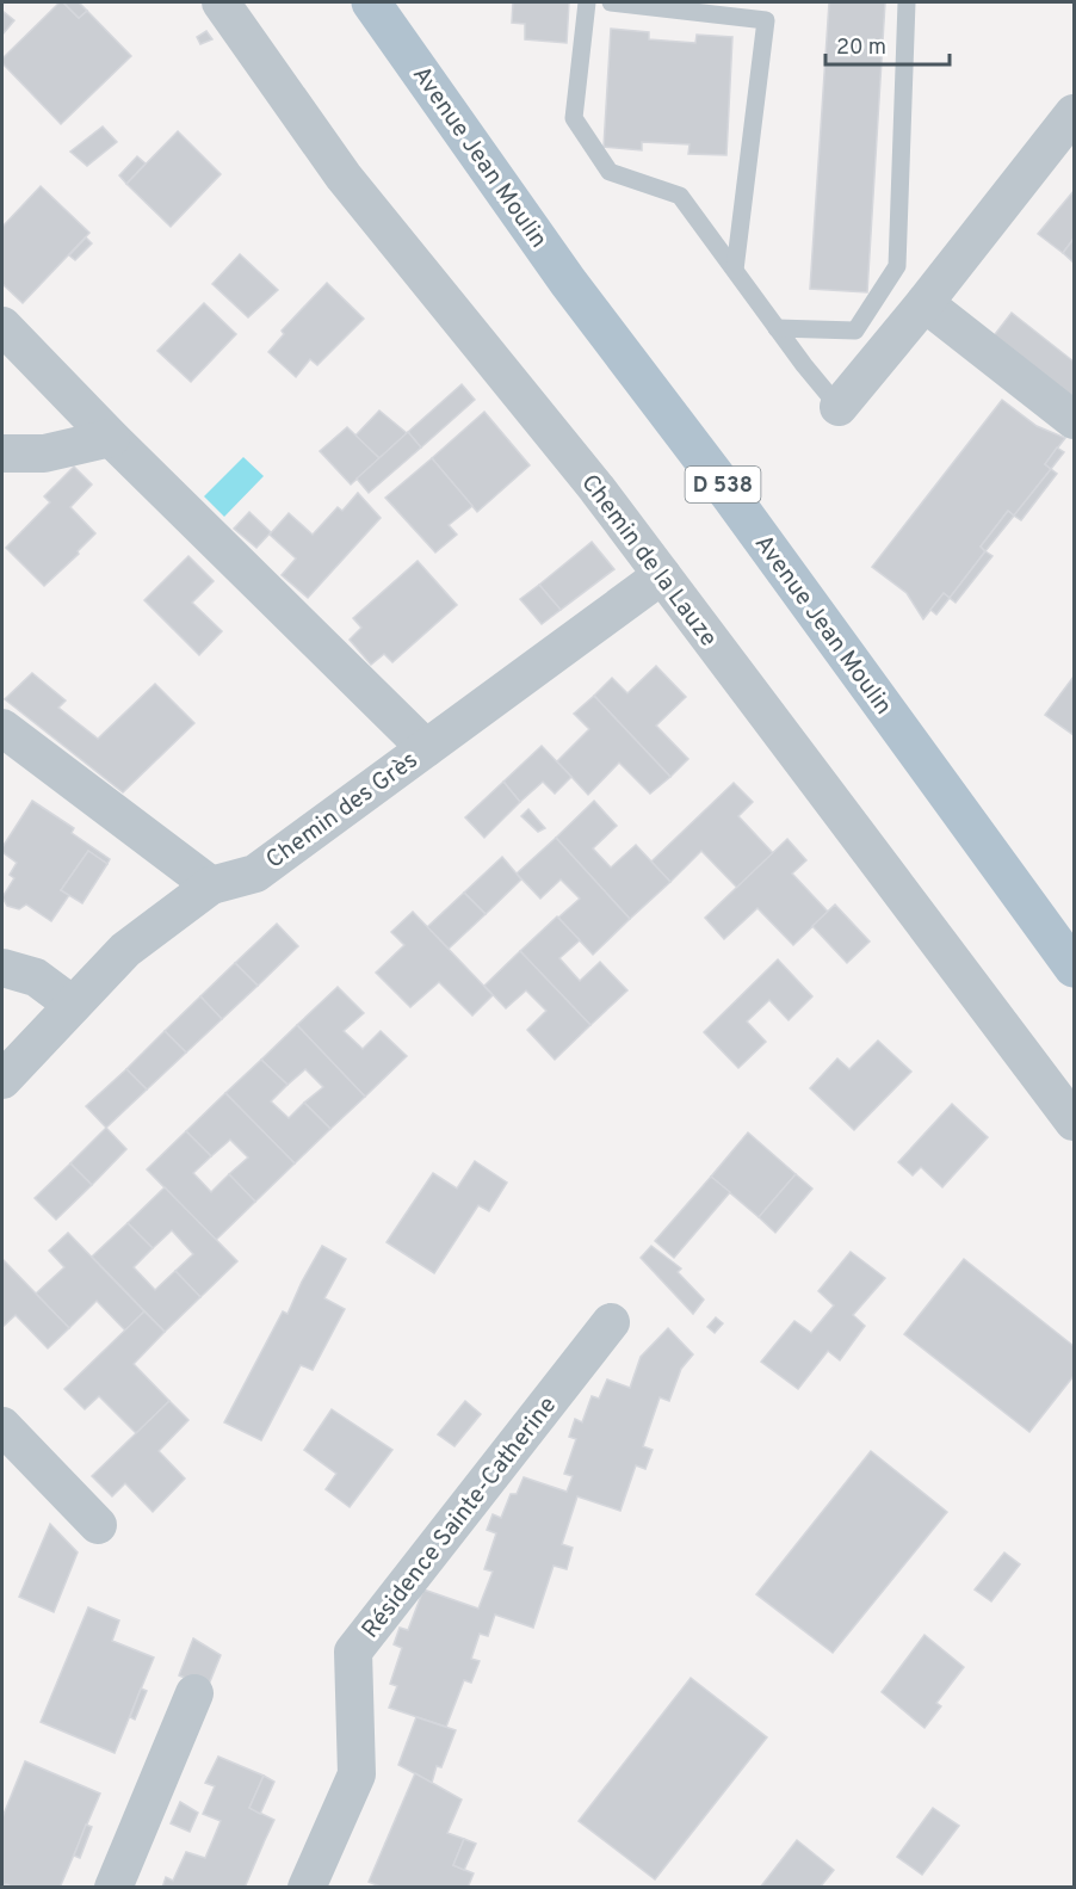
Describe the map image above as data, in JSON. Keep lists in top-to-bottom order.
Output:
{
  "streets": {
    "main road": ["Avenue Jean Moulin", "D 538"],
    "street": ["Chemin de la Lauze", "Chemin des Grès", "Résidence Sainte-Catherine"]
  },
  "crossings": [
    ["Chemin de la Lauze", "Chemin des Grès"]
  ],
  "scale_bar": "20 m"
}
